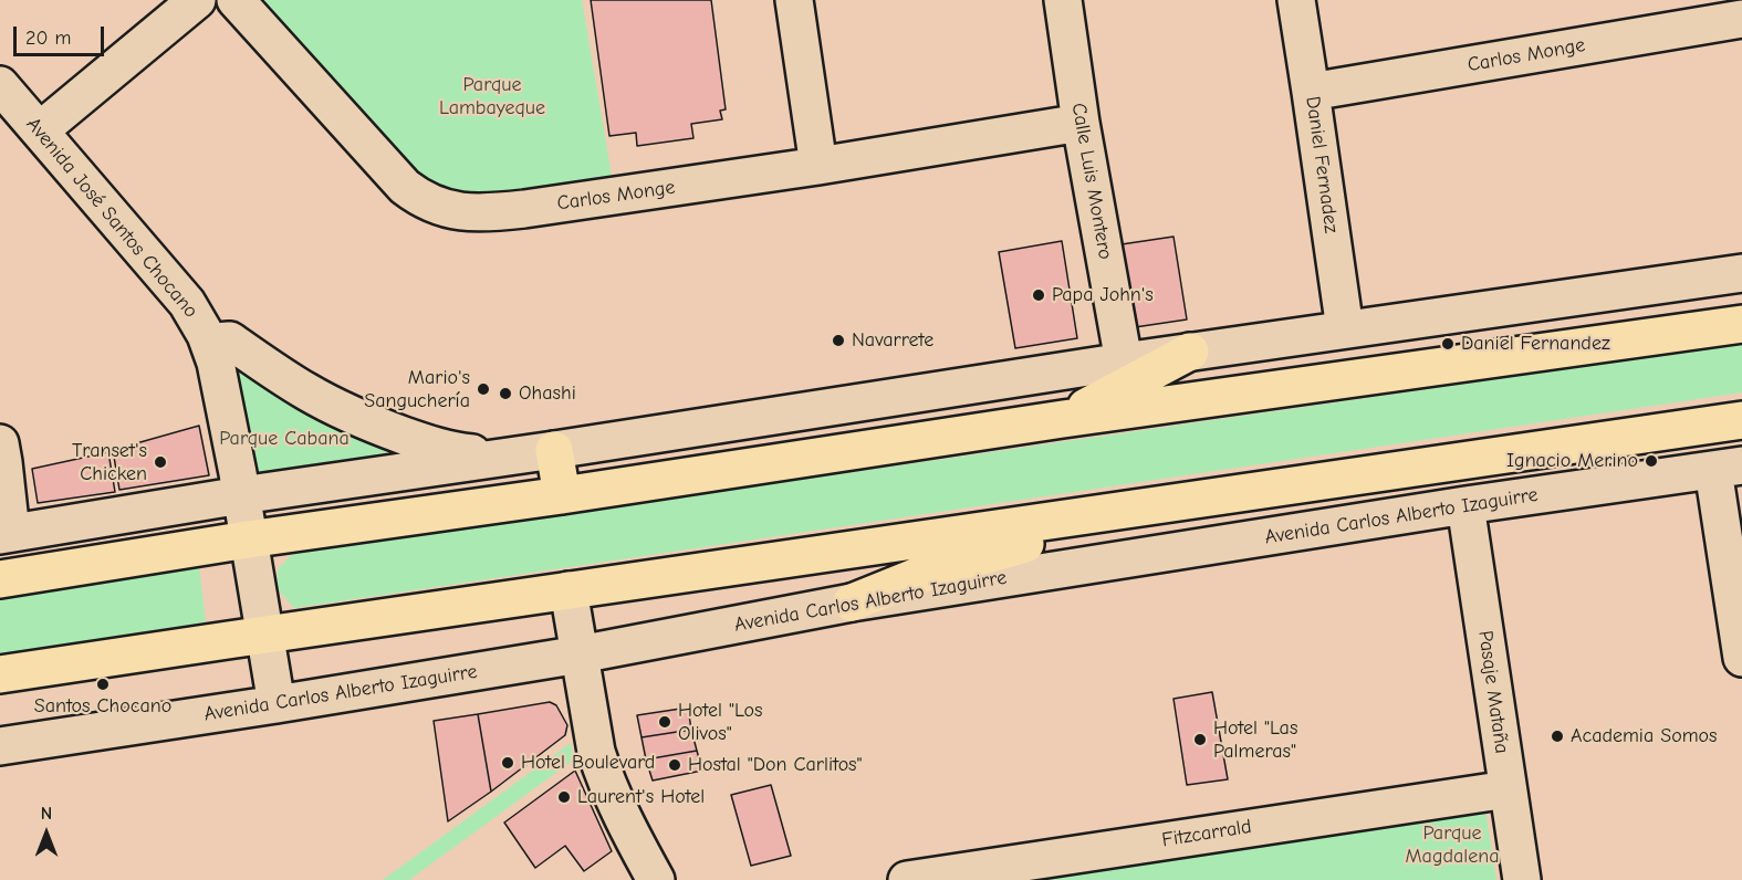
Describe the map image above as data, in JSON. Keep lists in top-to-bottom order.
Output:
{
  "streets": {
    "street": [
      "Carlos Monge",
      "Daniel Fernadez",
      "Calle Luis Montero",
      "Avenida José Santos Chocano",
      "Avenida Carlos Alberto Izaguirre",
      "Pasaje Mataña",
      "Fitzcarrald"
    ]
  },
  "crossings": [
    ["Carlos Monge", "Daniel Fernadez"],
    ["Carlos Monge", "Calle Luis Montero"],
    ["Avenida José Santos Chocano", "Avenida Carlos Alberto Izaguirre"],
    ["Avenida Carlos Alberto Izaguirre", "Pasaje Mataña"],
    ["Pasaje Mataña", "Fitzcarrald"]
  ],
  "parks": ["Parque Lambayeque", "Parque Cabana", "Parque Magdalena"],
  "places": [
    "Papa John's",
    "Navarrete",
    "Daniel Fernandez",
    "Mario's Sanguchería",
    "Ohashi",
    "Ignacio Merino",
    "Transet's Chicken",
    "Santos Chocano",
    "Hotel \"Los Olivos\"",
    "Academia Somos",
    "Hotel \"Las Palmeras\"",
    "Hotel Boulevard",
    "Hostal \"Don Carlitos\"",
    "Laurent's Hotel"
  ],
  "scale_bar": "20 m",
  "north": "top"
}
